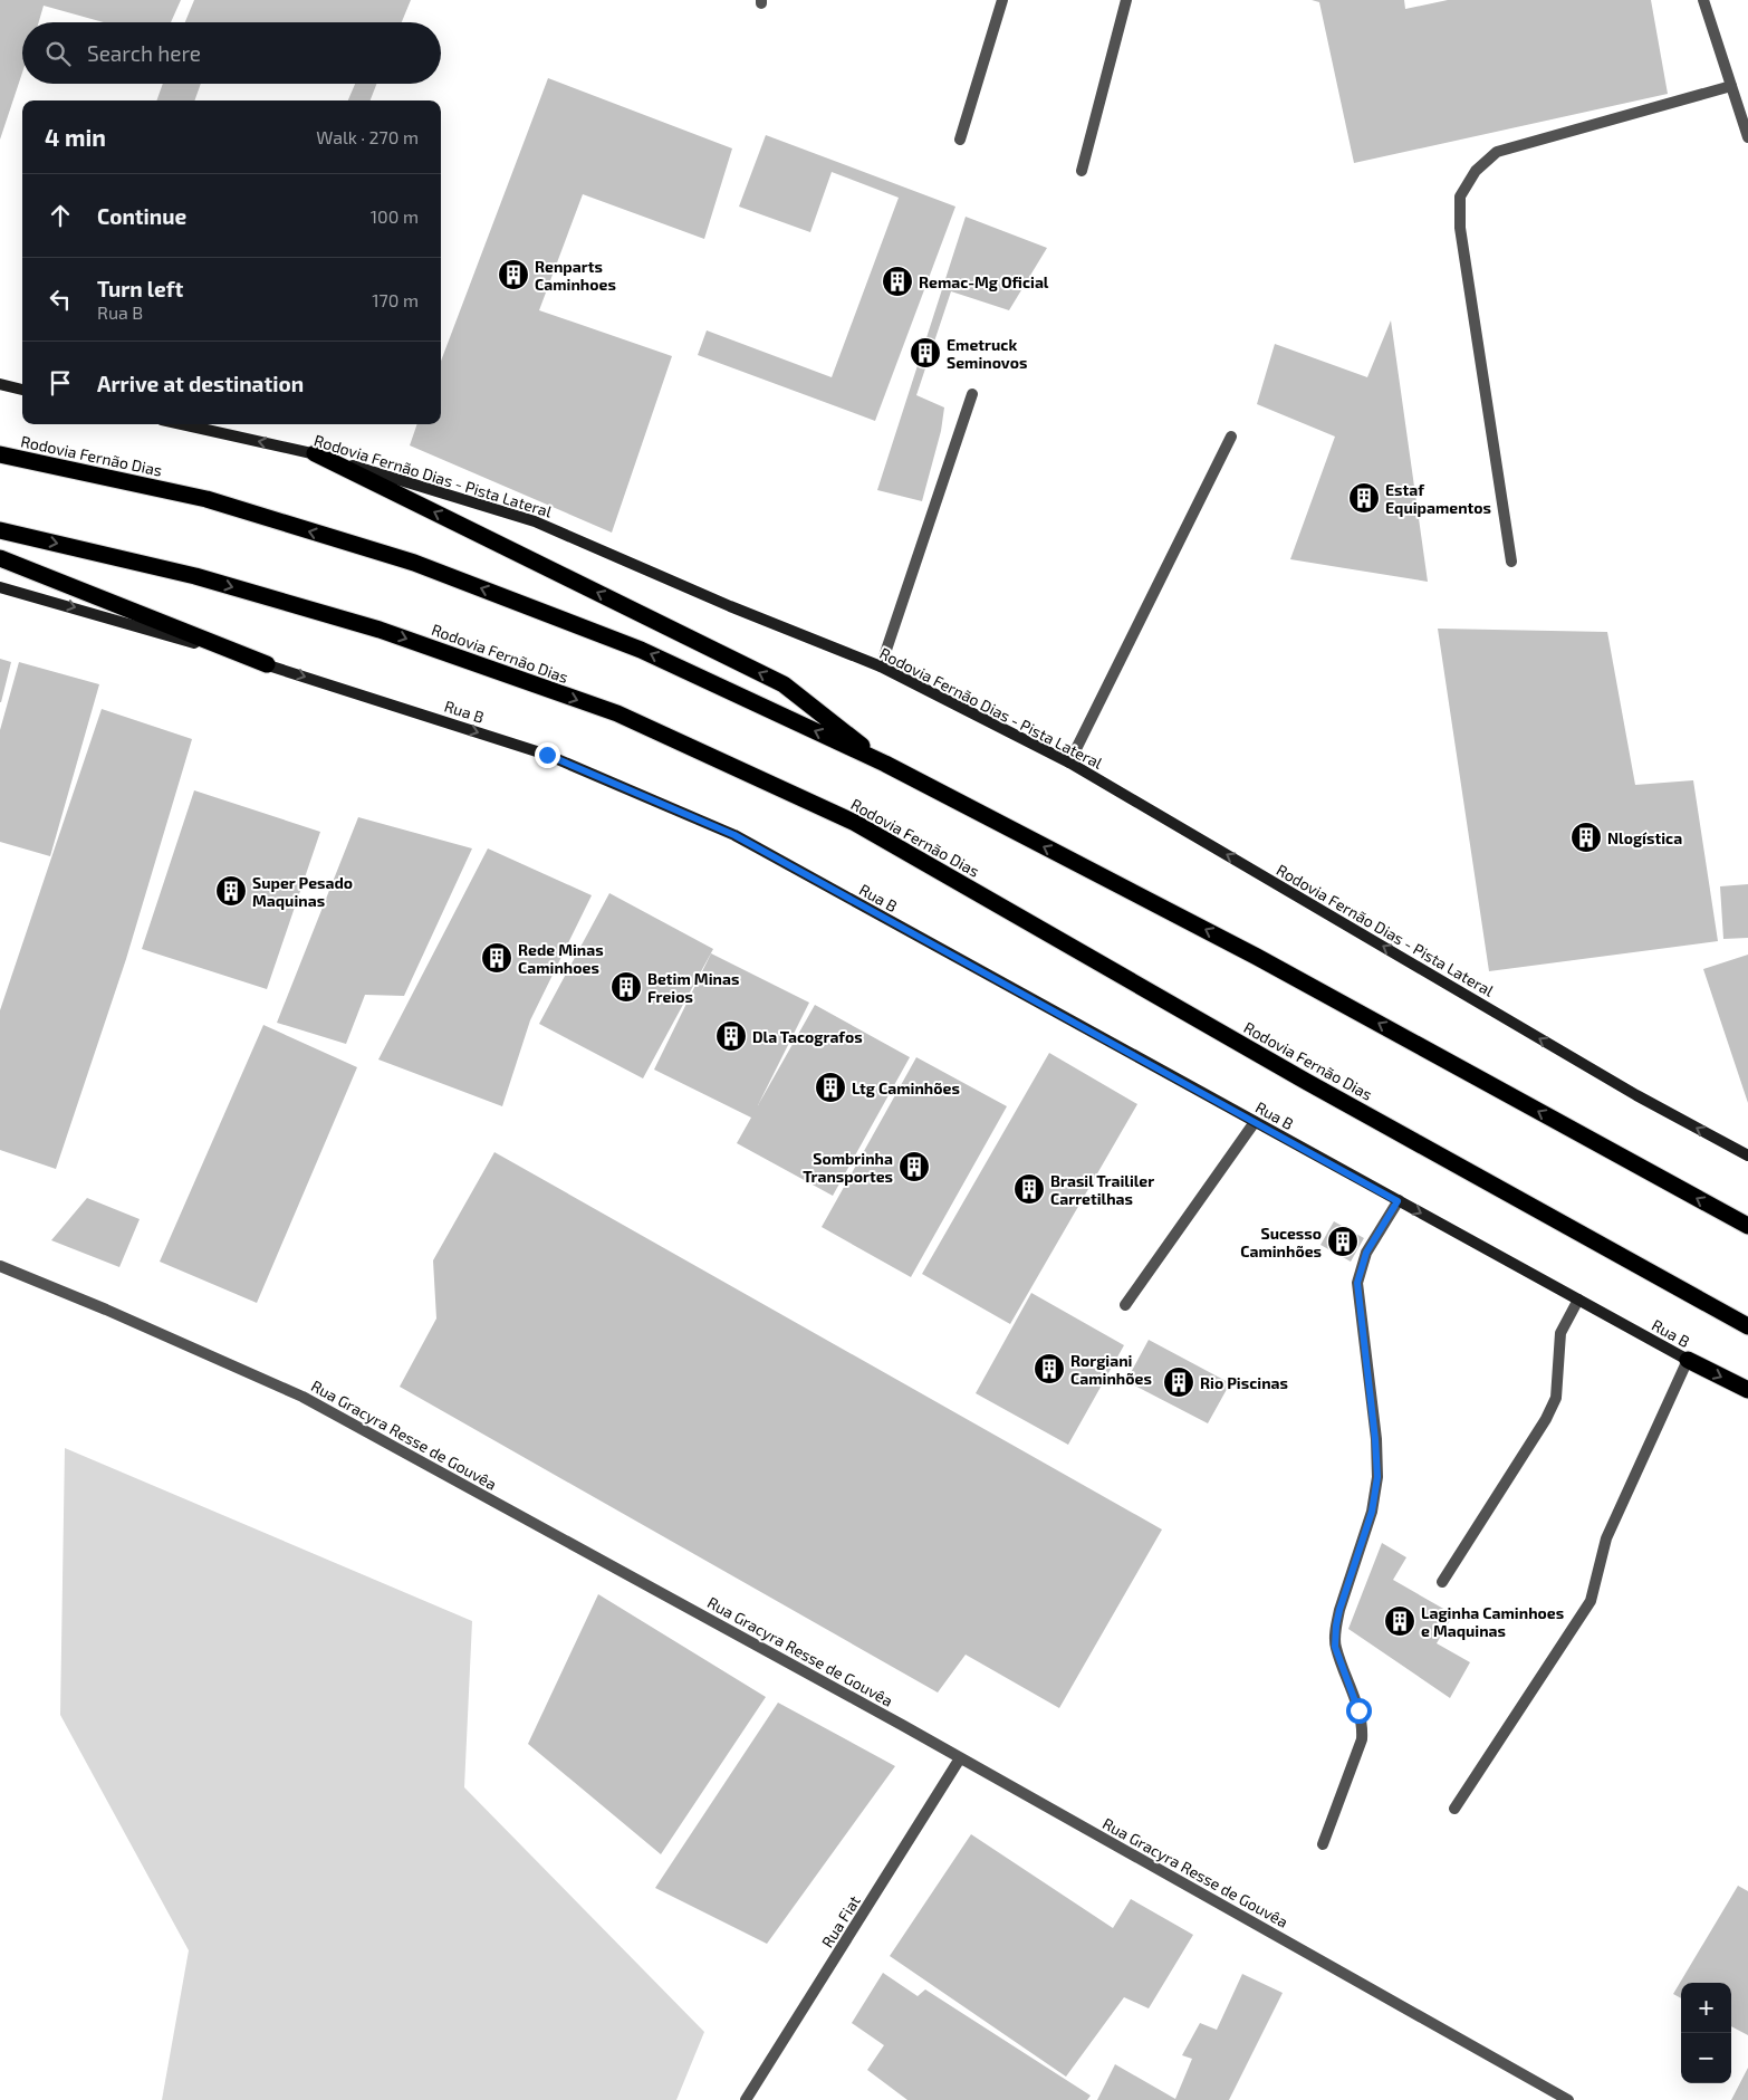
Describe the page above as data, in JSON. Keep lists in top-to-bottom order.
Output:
{
  "streets": {
    "highway": ["Rodovia Fernão Dias"],
    "street": [
      "Rodovia Fernão Dias - Pista Lateral",
      "Rua B",
      "Rua Gracyra Resse de Gouvêa",
      "Rua Fiat"
    ]
  },
  "crossings": [
    ["Rua Gracyra Resse de Gouvêa", "Rua Fiat"]
  ],
  "one_way": ["Rodovia Fernão Dias - Pista Lateral", "Rua B"],
  "places": {
    "building": [
      "Renparts Caminhoes",
      "Remac-Mg Oficial",
      "Emetruck Seminovos",
      "Estaf Equipamentos",
      "Nlogística",
      "Super Pesado Maquinas",
      "Rede Minas Caminhoes",
      "Betim Minas Freios",
      "Dla Tacografos",
      "Ltg Caminhões",
      "Sombrinha Transportes",
      "Brasil Traililer Carretilhas",
      "Sucesso Caminhões",
      "Rorgiani Caminhões",
      "Rio Piscinas",
      "Laginha Caminhoes e Maquinas"
    ]
  },
  "page": {
    "search": "Search here",
    "heading": ["4 min", "Walk · 270 m"],
    "list": [
      ["Continue", "100 m"],
      ["Turn left", "Rua B", "170 m"],
      "Arrive at destination"
    ],
    "map_buttons": ["+", "−"]
  }
}
